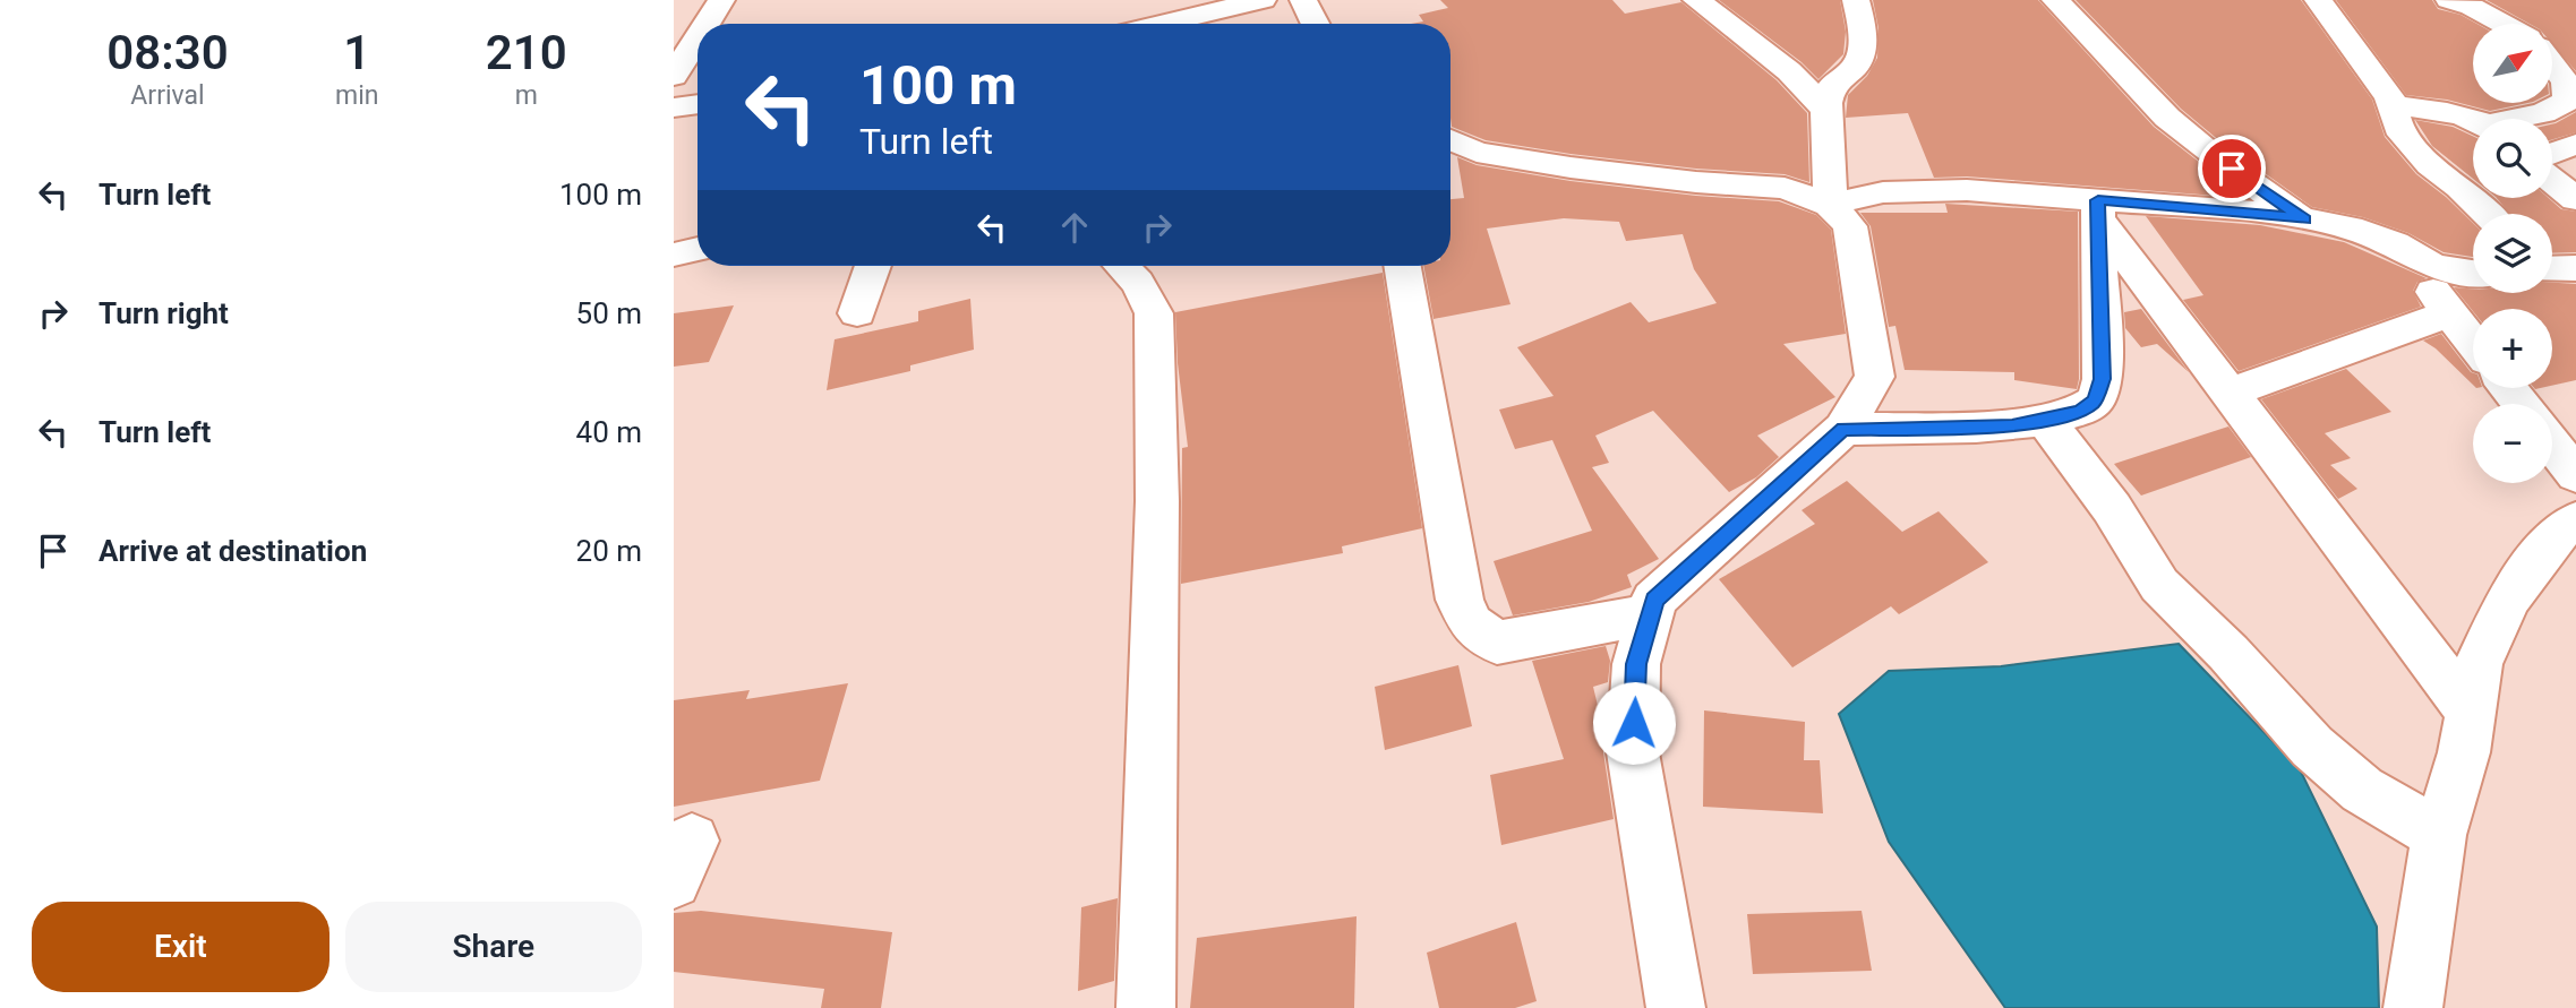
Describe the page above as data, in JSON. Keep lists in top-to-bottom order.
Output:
{
  "north": "top right",
  "page": {
    "eta": [
      "08:30",
      "Arrival",
      "1",
      "min",
      "210",
      "m"
    ],
    "map_buttons": ["+", "−"],
    "turn": ["100 m", "Turn left"],
    "list": [
      {
        "name": "Turn left",
        "value": "100 m"
      },
      {
        "name": "Turn right",
        "value": "50 m"
      },
      {
        "name": "Turn left",
        "value": "40 m"
      },
      {
        "name": "Arrive at destination",
        "value": "20 m"
      }
    ],
    "buttons": ["Exit", "Share"]
  }
}
